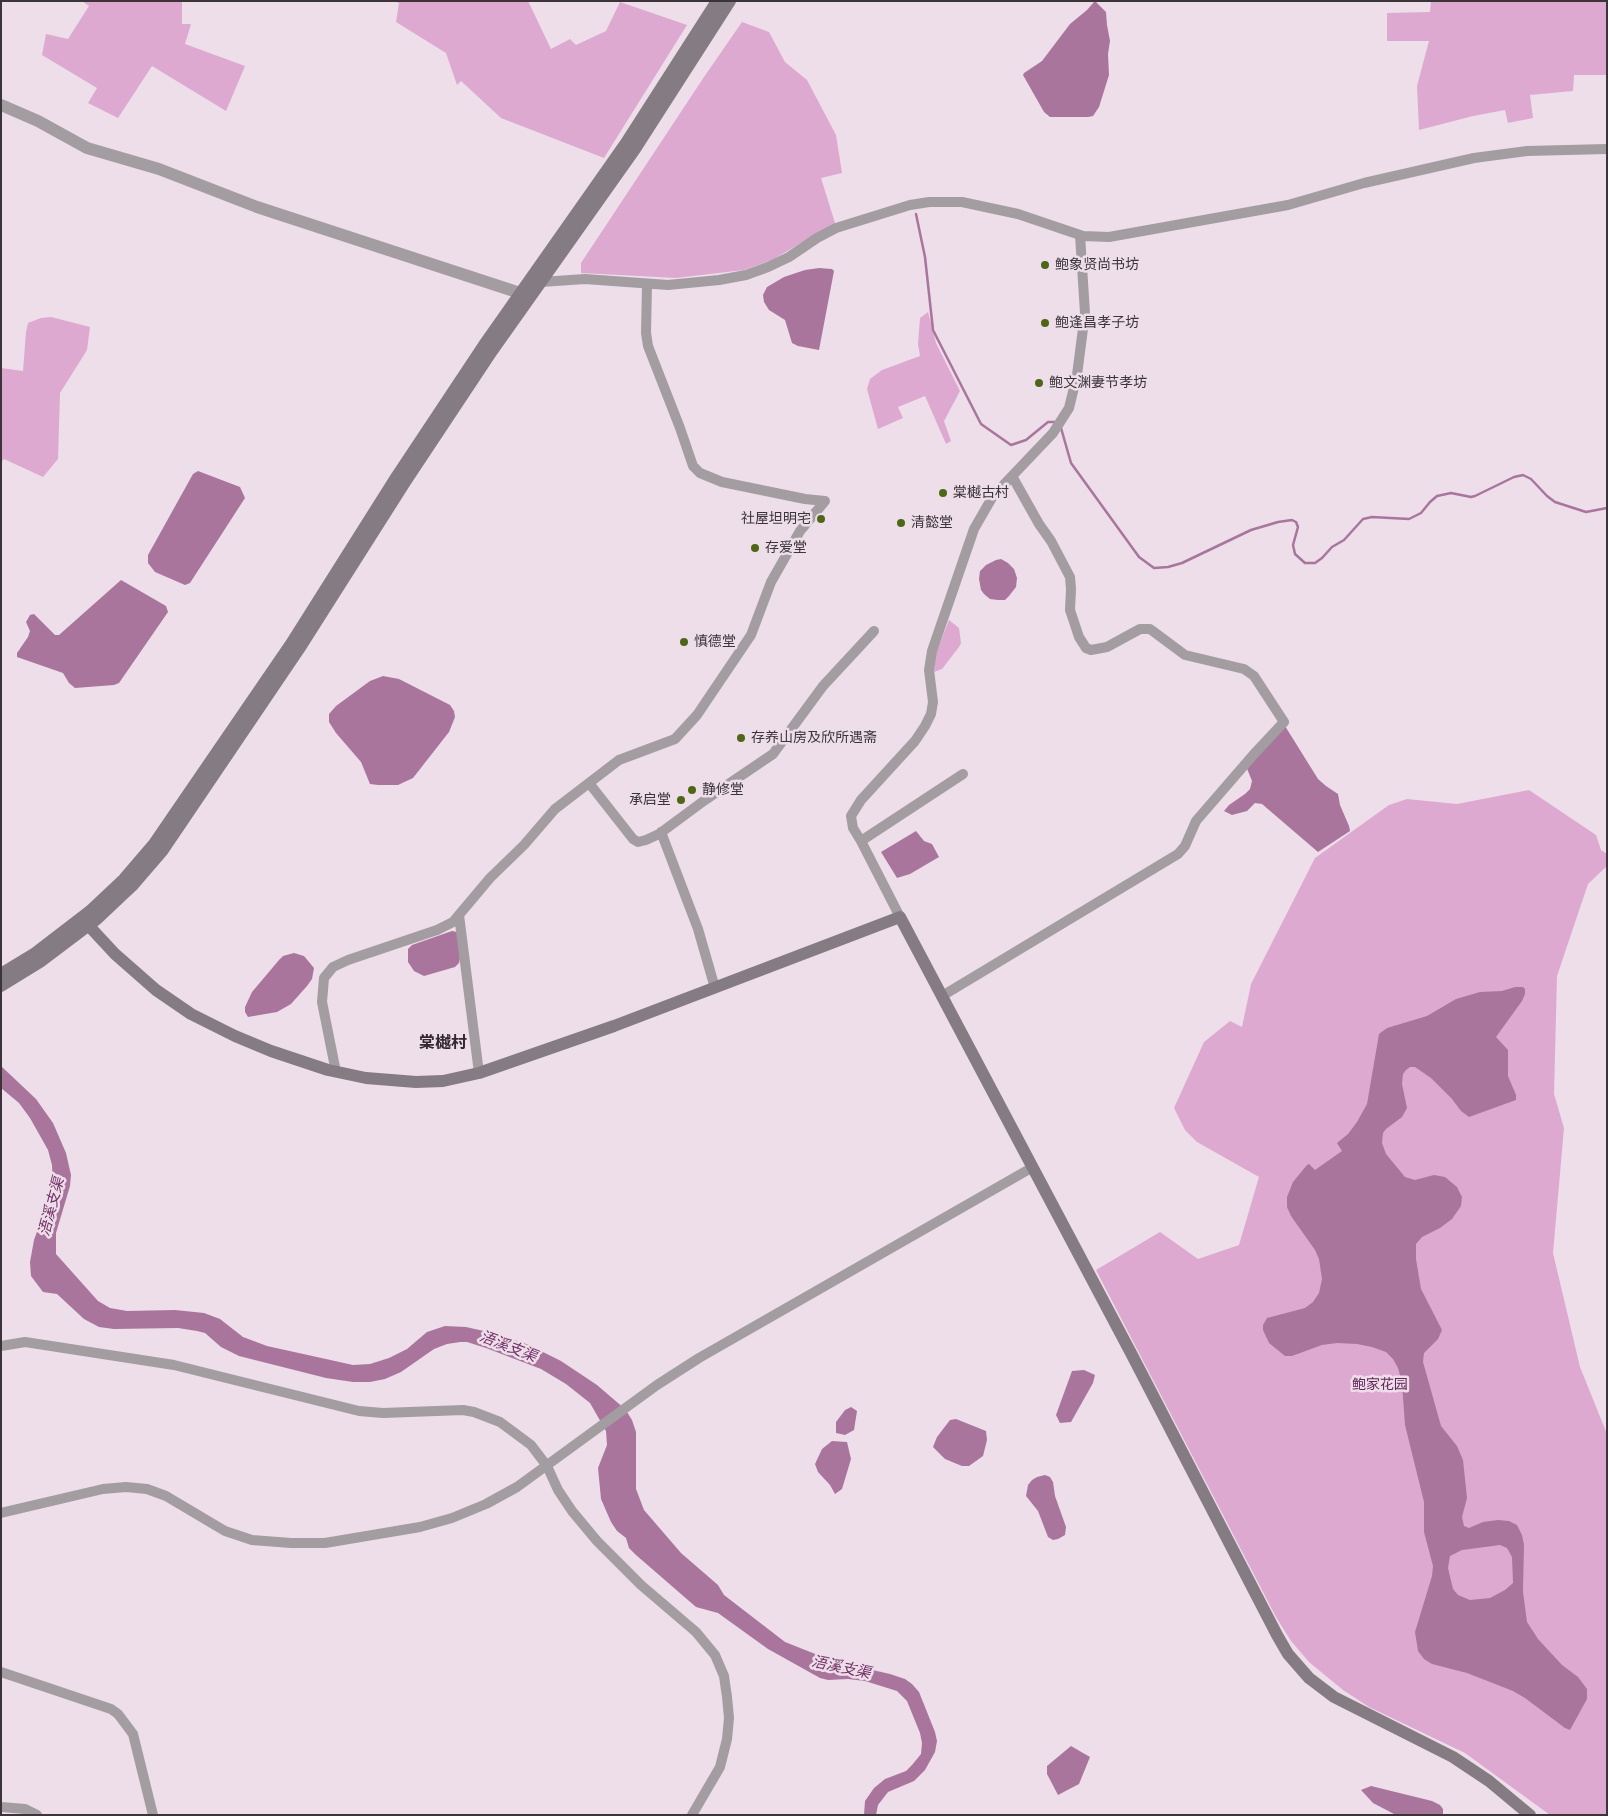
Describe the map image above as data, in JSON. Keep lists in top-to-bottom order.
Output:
{
  "districts": ["棠樾村"],
  "water": ["浯溪支渠"],
  "parks": ["鲍家花园"],
  "places": [
    "鲍象贤尚书坊",
    "鲍逢昌孝子坊",
    "鲍文渊妻节孝坊",
    "棠樾古村",
    "社屋坦明宅",
    "清懿堂",
    "存爱堂",
    "慎德堂",
    "存养山房及欣所遇斋",
    "静修堂",
    "承启堂"
  ]
}
